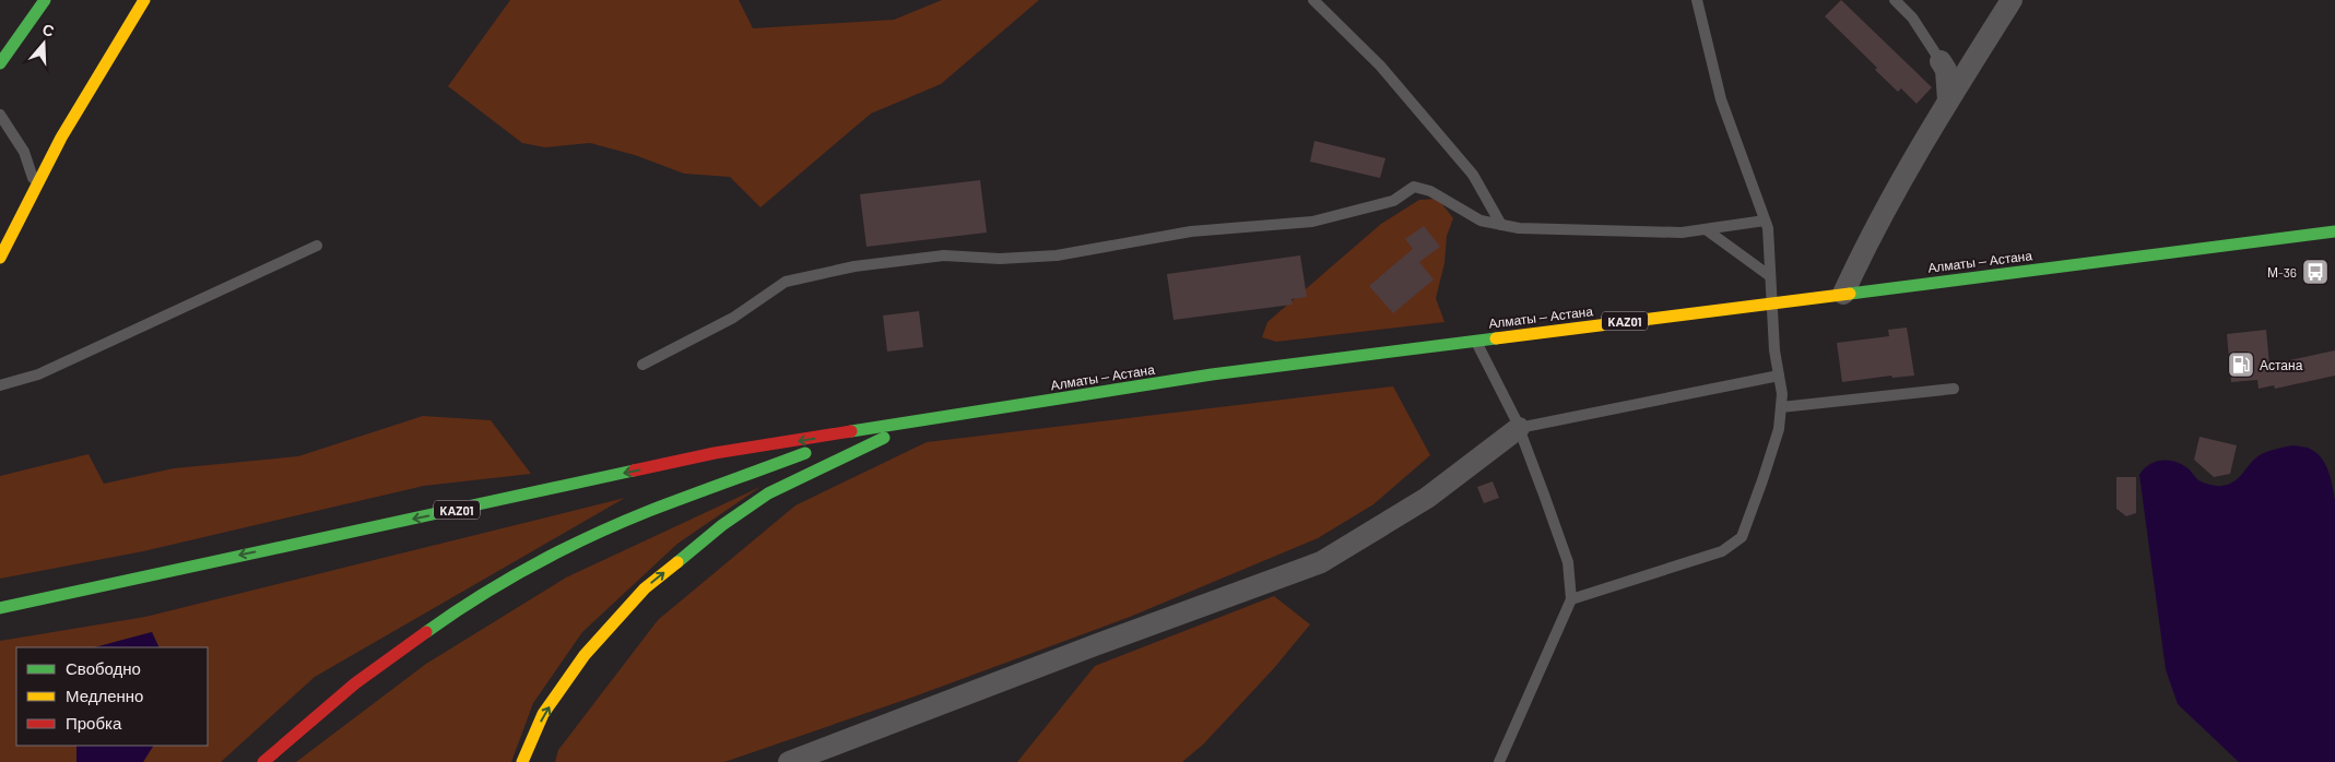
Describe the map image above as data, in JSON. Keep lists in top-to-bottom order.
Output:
{
  "streets": {
    "main road": ["Алматы — Астана", "KАZ01"]
  },
  "crossings": [
    ["Алматы — Астана", "KАZ01"]
  ],
  "places": {
    "bus stop": ["М-36"],
    "fuel station": ["Астана"]
  },
  "legend": ["Свободно", "Медленно", "Пробка"],
  "north": "top"
}
